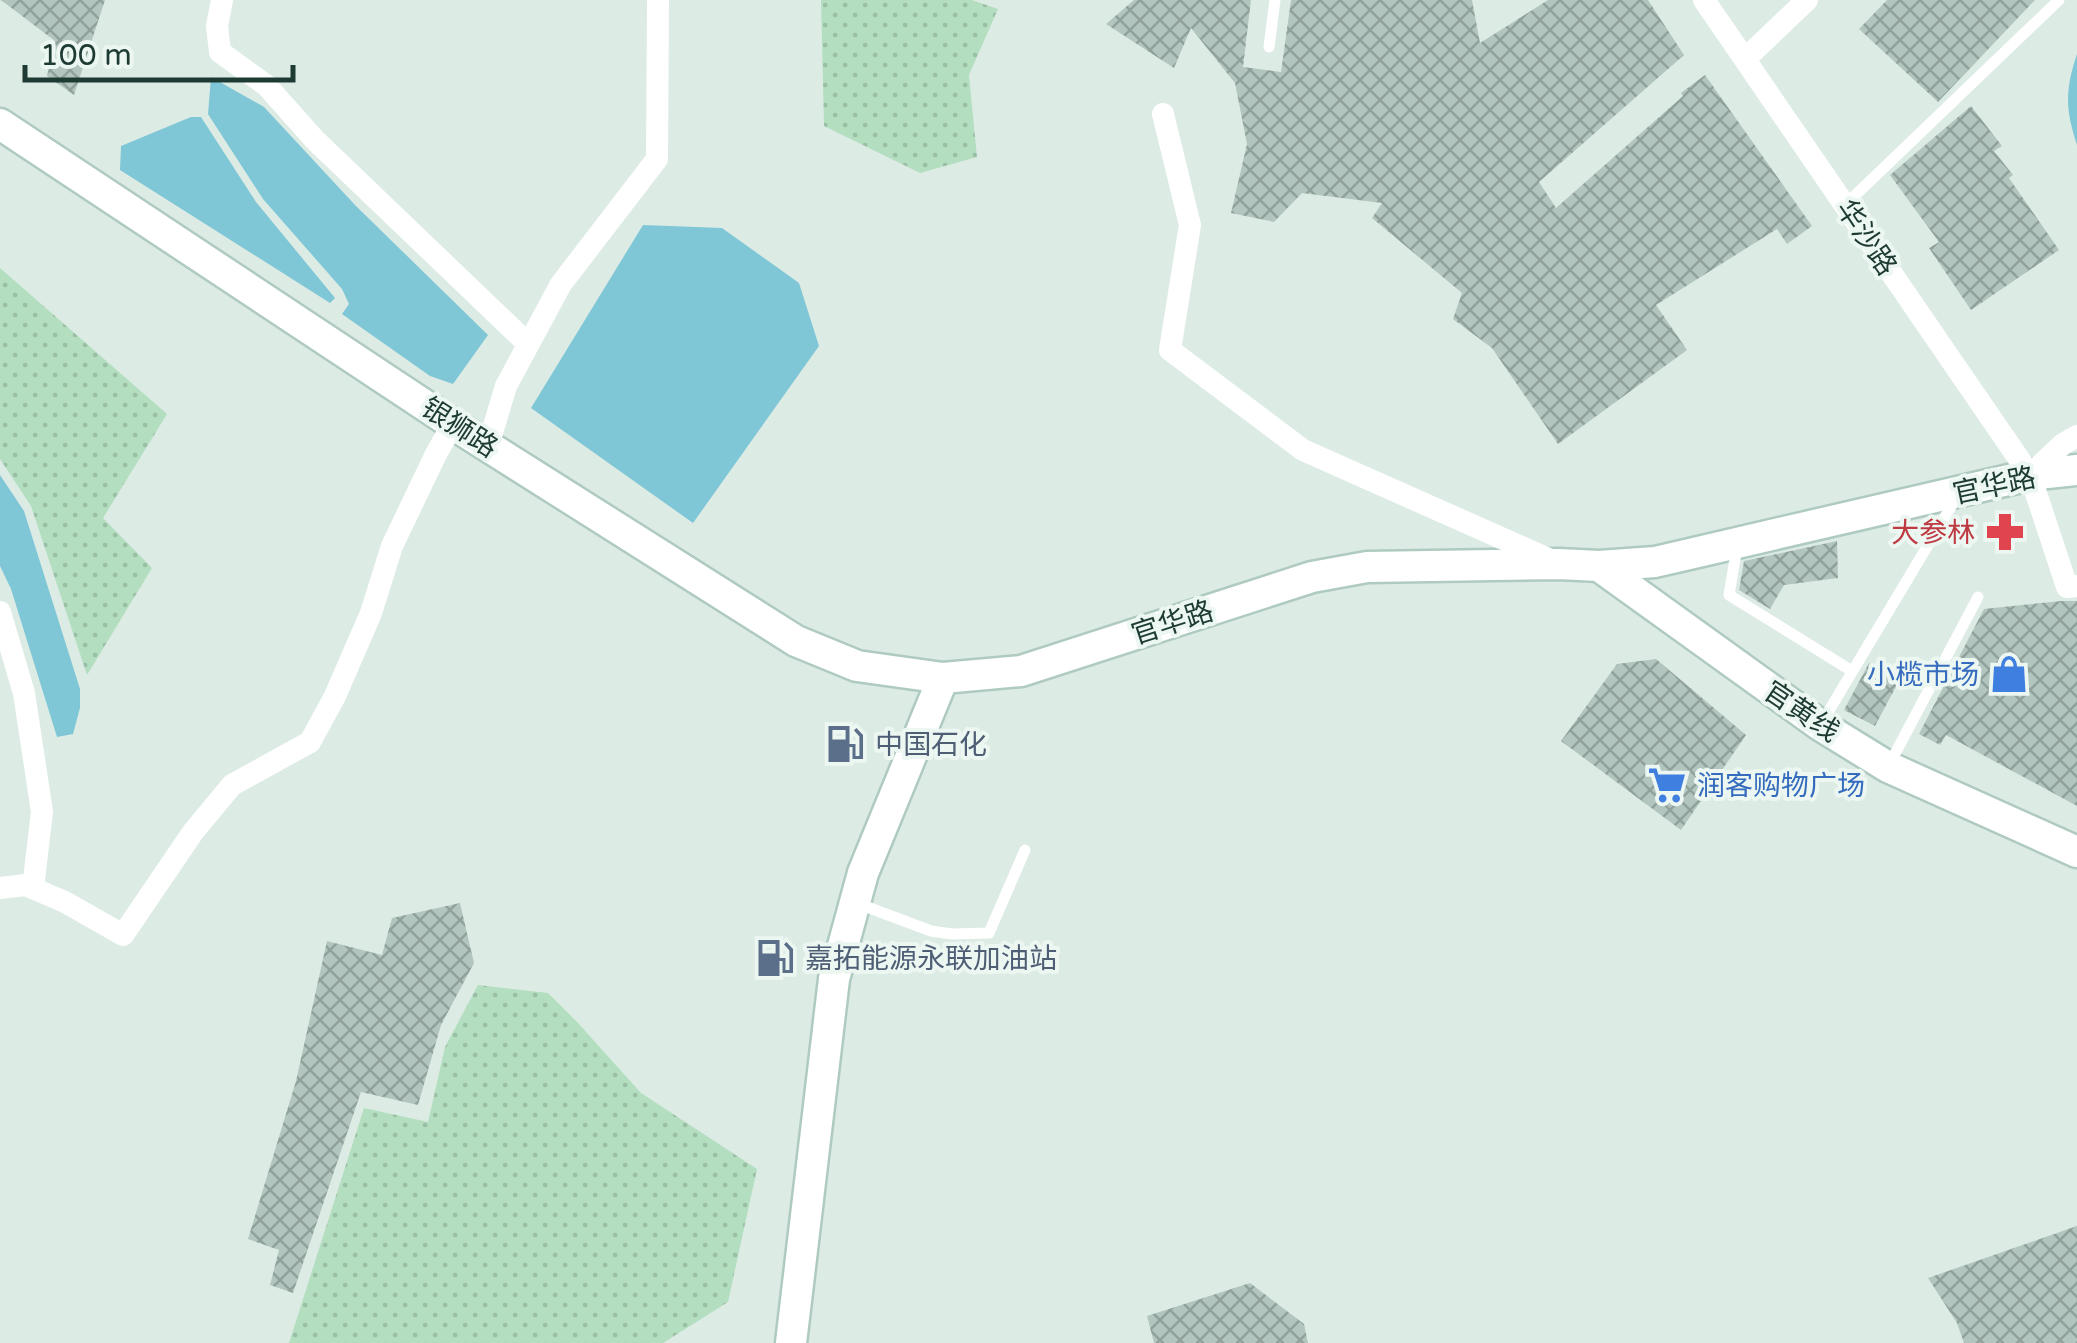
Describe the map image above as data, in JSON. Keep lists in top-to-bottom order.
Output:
{
  "streets": {
    "main road": ["银狮路", "官华路", "官黄线"],
    "street": ["华沙路"]
  },
  "crossings": [
    ["华沙路", "官华路"],
    ["银狮路", "官华路"],
    ["官华路", "官黄线"]
  ],
  "places": {
    "pharmacy": ["大参林"],
    "shop": ["小榄市场"],
    "fuel station": ["中国石化", "嘉拓能源永联加油站"],
    "supermarket": ["润客购物广场"]
  },
  "scale_bar": "100 m"
}
